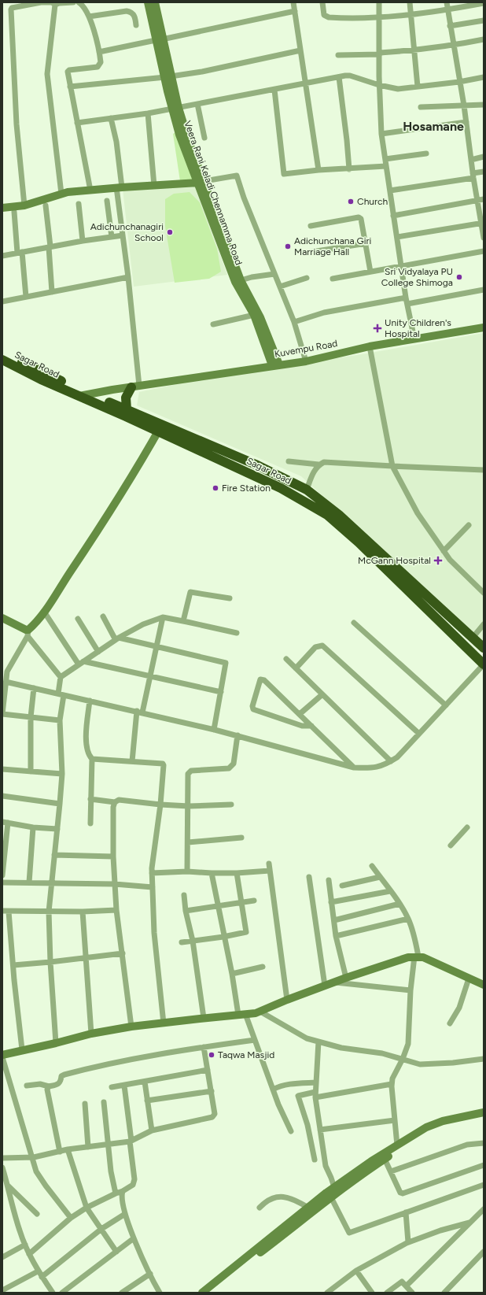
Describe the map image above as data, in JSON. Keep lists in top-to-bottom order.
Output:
{
  "streets": {
    "highway": ["Sagar Road"],
    "street": ["Veera Rani Keladi Chennamma Road", "Kuvempu Road"]
  },
  "crossings": [
    ["Veera Rani Keladi Chennamma Road", "Kuvempu Road"],
    ["Kuvempu Road", "Sagar Road"]
  ],
  "districts": ["Hosamane"],
  "places": {
    "other": [
      "Church",
      "Adichunchanagiri School",
      "Adichunchana Giri Marriage Hall",
      "Sri Vidyalaya PU College Shimoga",
      "Fire Station",
      "Taqwa Masjid"
    ],
    "health": ["Unity Children's Hospital", "McGann Hospital"]
  }
}
